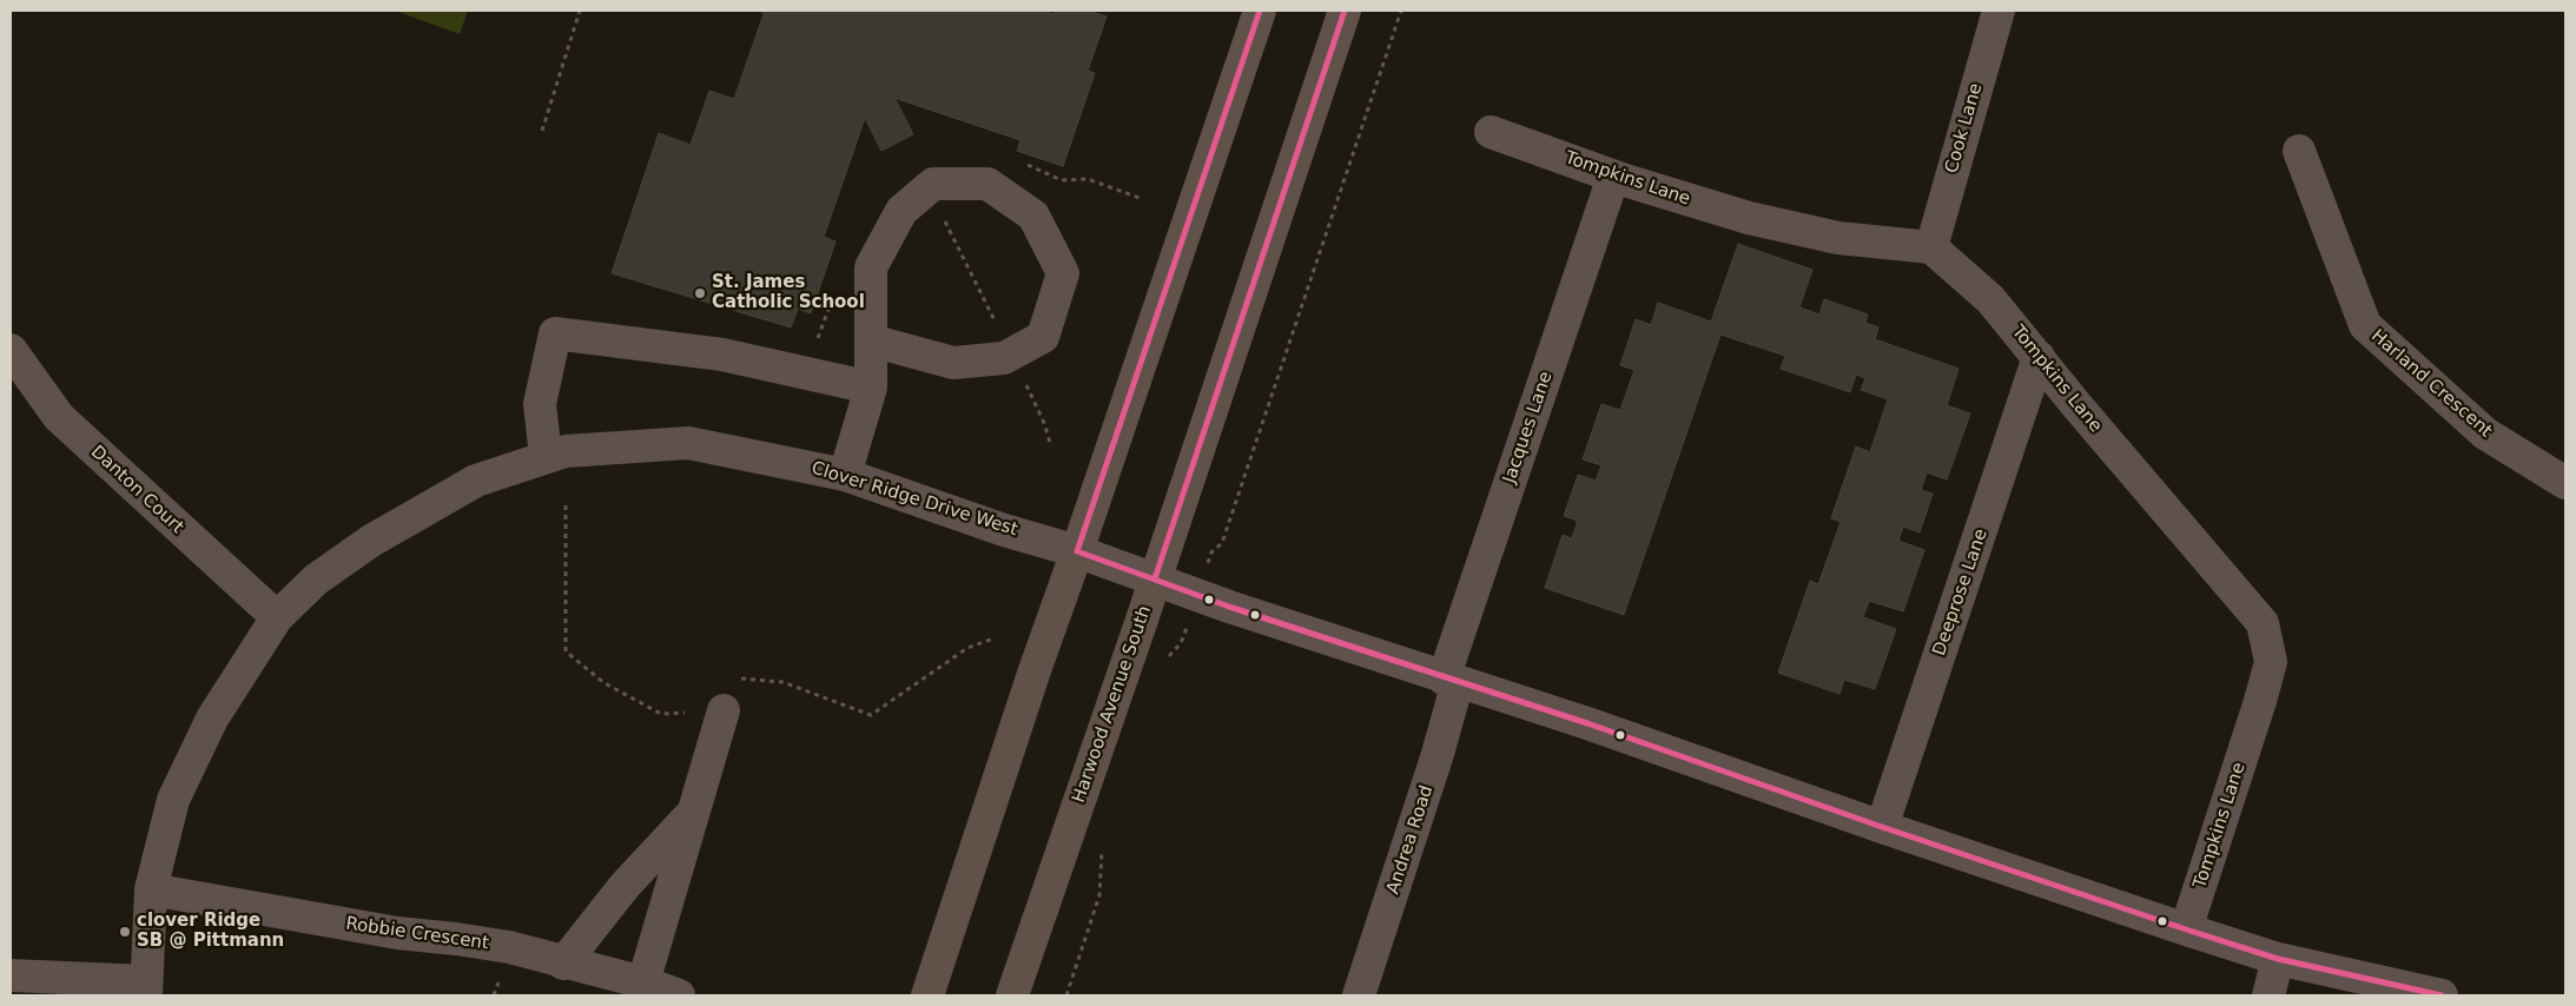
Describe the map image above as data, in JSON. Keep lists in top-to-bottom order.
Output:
{
  "streets": {
    "main road": ["Harwood Avenue South"],
    "street": [
      "Cook Lane",
      "Tompkins Lane",
      "Harland Crescent",
      "Jacques Lane",
      "Danton Court",
      "Clover Ridge Drive West",
      "Deeprose Lane",
      "Andrea Road",
      "Robbie Crescent"
    ]
  },
  "crossings": [
    ["Cook Lane", "Tompkins Lane"],
    ["Tompkins Lane", "Jacques Lane"],
    ["Tompkins Lane", "Clover Ridge Drive West"],
    ["Tompkins Lane", "Deeprose Lane"],
    ["Jacques Lane", "Clover Ridge Drive West"],
    ["Jacques Lane", "Andrea Road"],
    ["Danton Court", "Clover Ridge Drive West"],
    ["Clover Ridge Drive West", "Deeprose Lane"],
    ["Clover Ridge Drive West", "Harwood Avenue South"],
    ["Clover Ridge Drive West", "Andrea Road"],
    ["Clover Ridge Drive West", "Robbie Crescent"]
  ],
  "places": ["St. James Catholic School", "clover Ridge SB @ Pittmann"]
}
